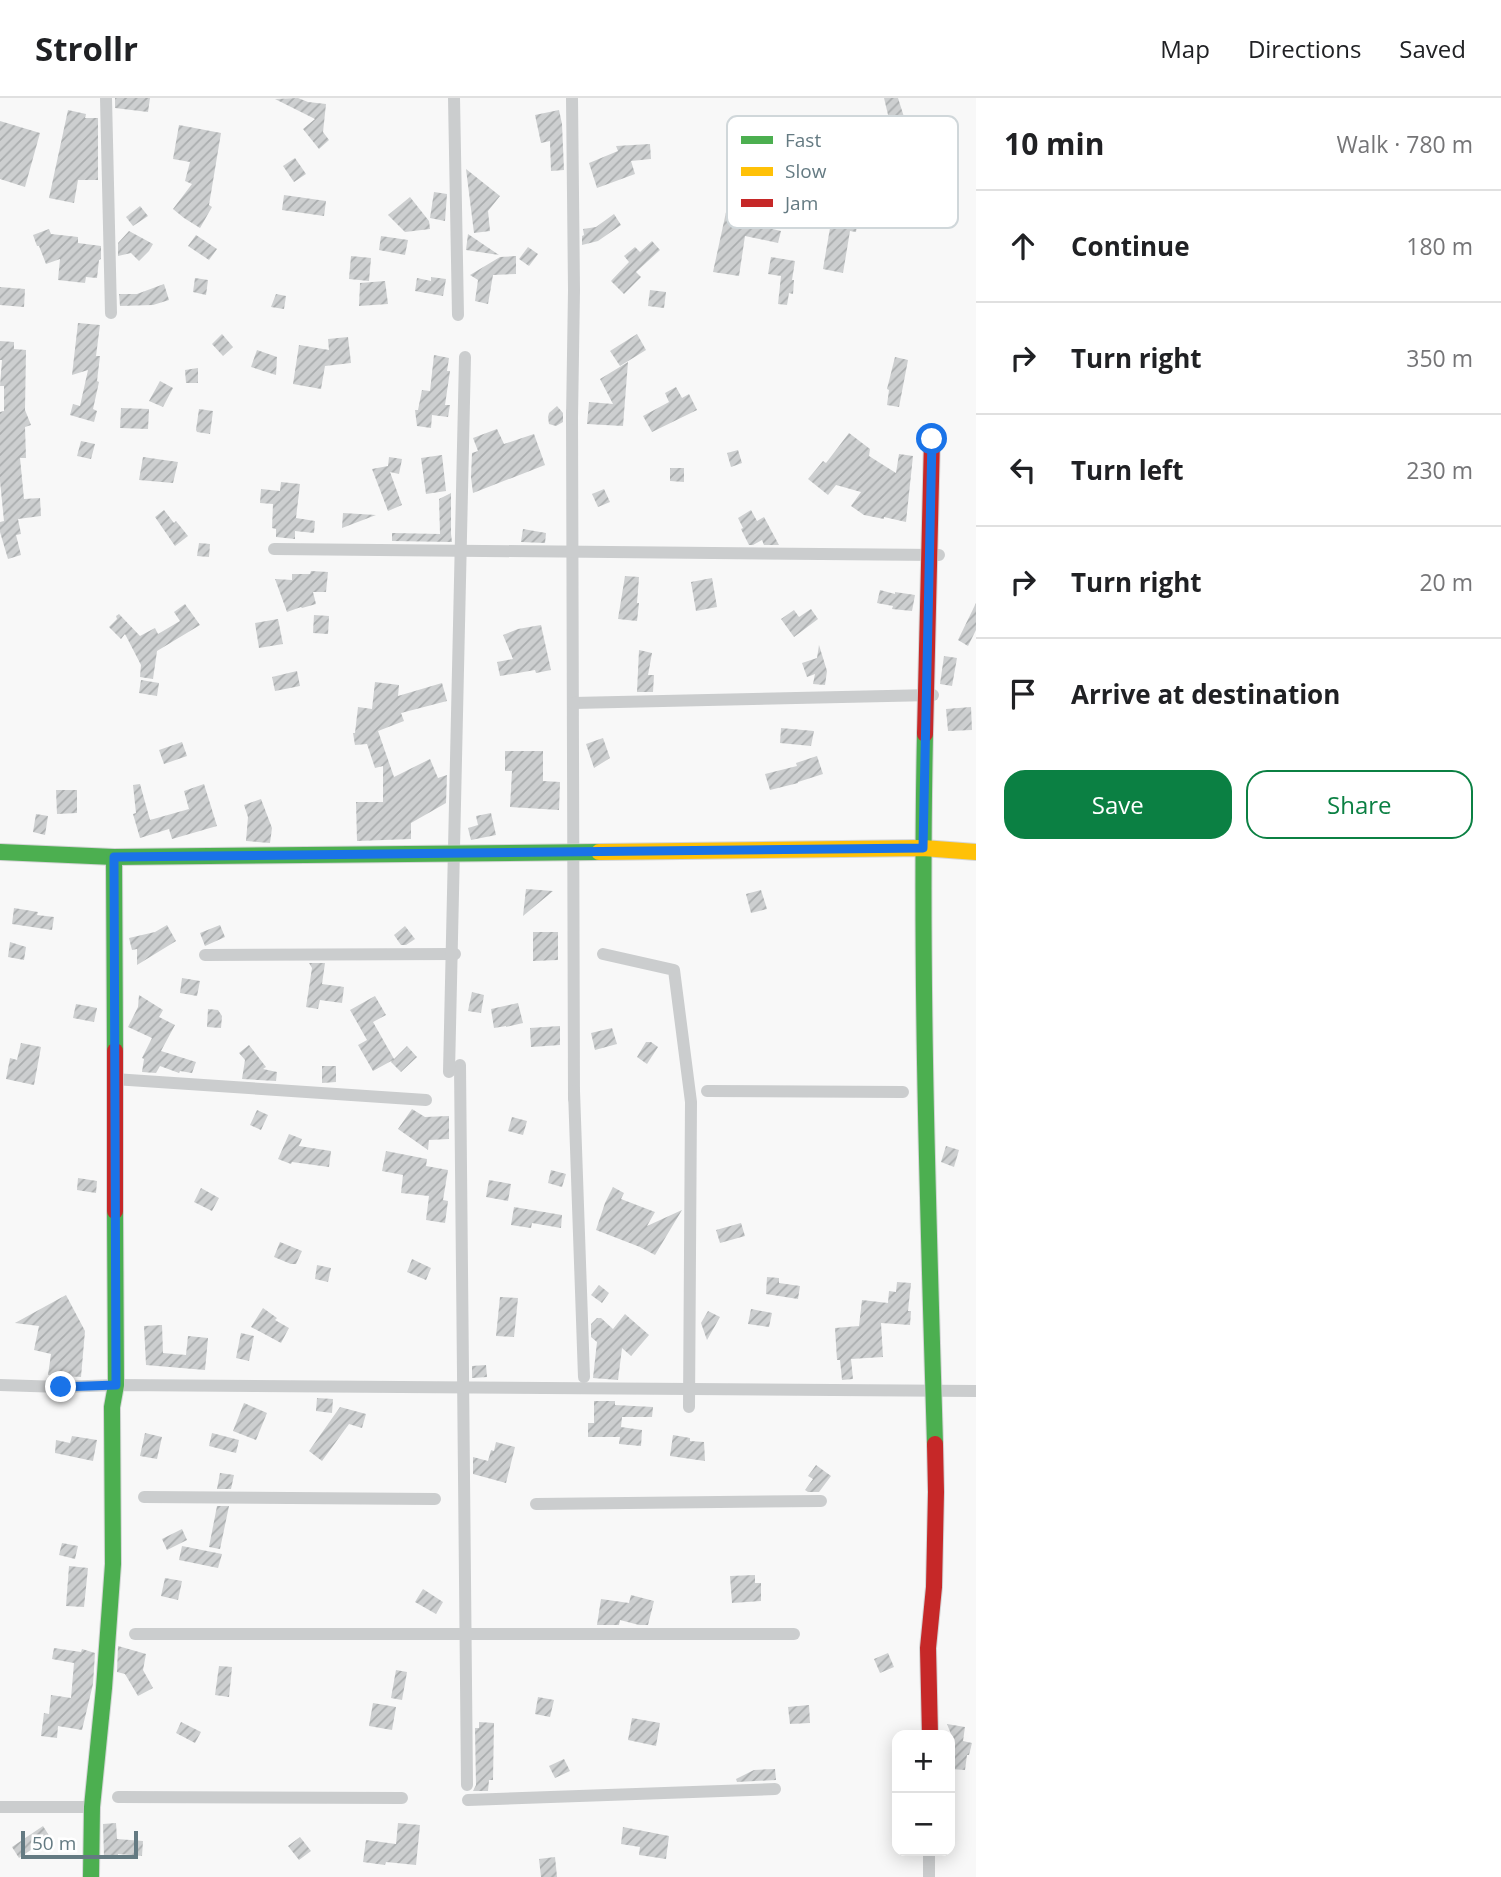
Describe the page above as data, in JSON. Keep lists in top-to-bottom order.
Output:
{
  "legend": ["Fast", "Slow", "Jam"],
  "scale_bar": "50 m",
  "page": {
    "header": "Strollr",
    "nav": ["Map", "Directions", "Saved"],
    "heading": ["10 min", "Walk · 780 m"],
    "list": [
      ["Continue", "180 m"],
      ["Turn right", "350 m"],
      ["Turn left", "230 m"],
      ["Turn right", "20 m"],
      "Arrive at destination"
    ],
    "buttons": ["Save", "Share"],
    "map_buttons": ["+", "−"],
    "scale": "50 m"
  }
}
